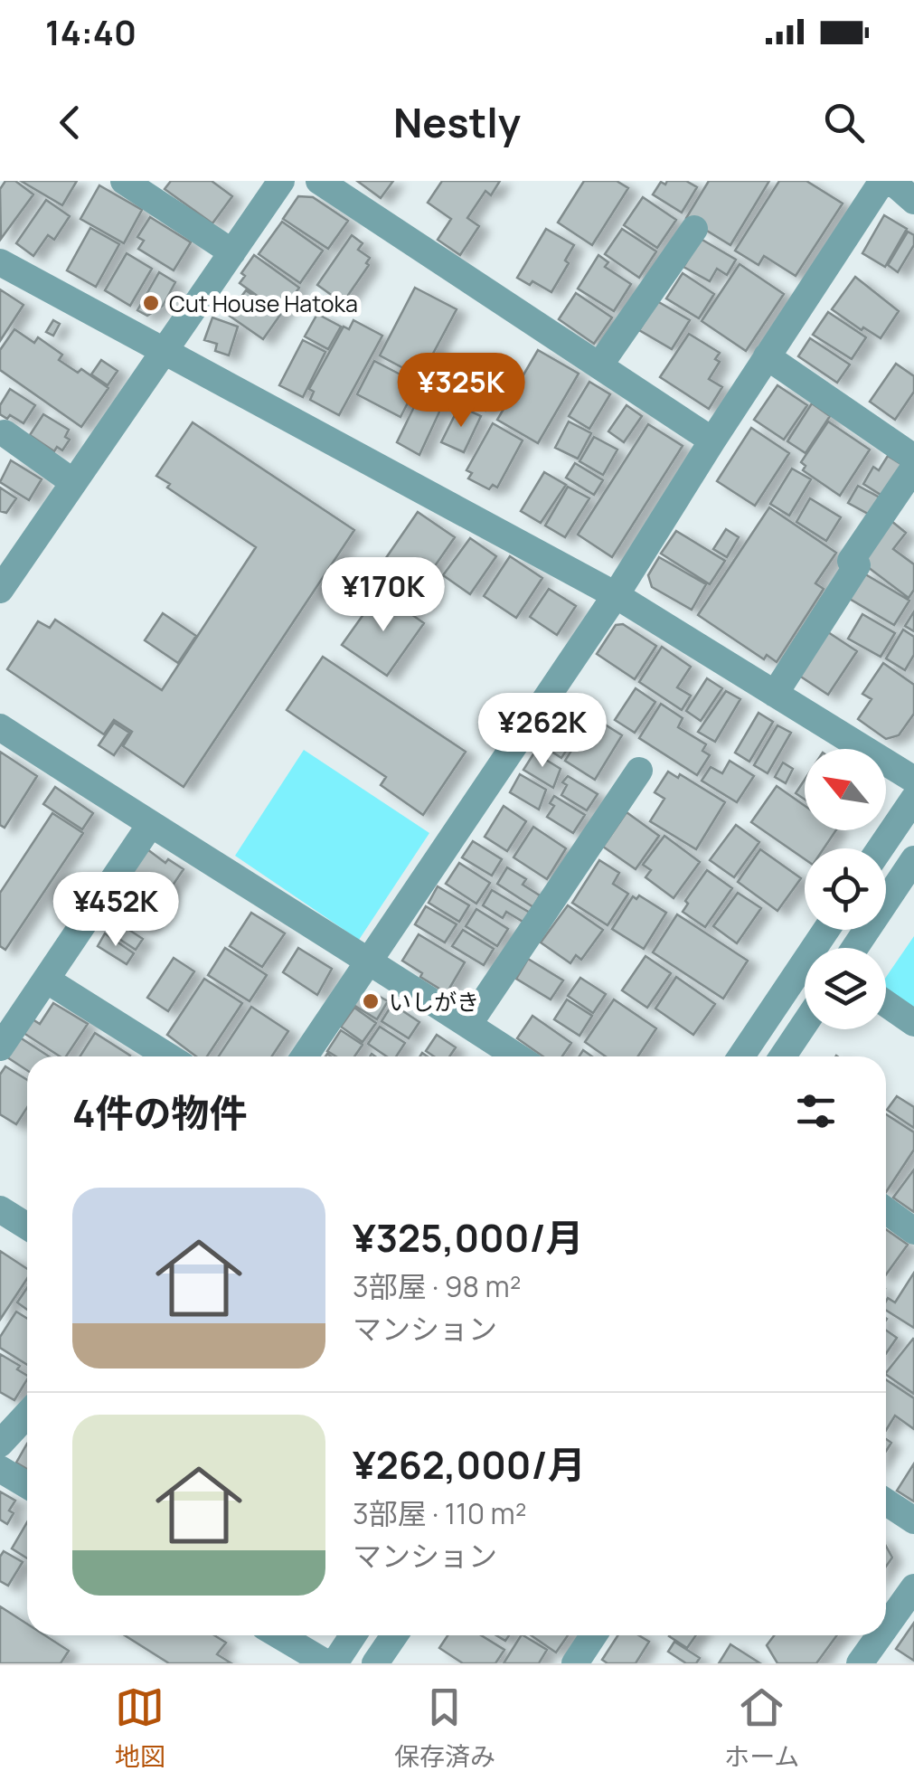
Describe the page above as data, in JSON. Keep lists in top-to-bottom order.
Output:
{
  "places": ["Cut House Hatoka", "いしがき"],
  "north": "top left",
  "page": {
    "status": "14:40",
    "header": "Nestly",
    "price": [
      "¥325K",
      "¥170K",
      "¥262K",
      "¥452K"
    ],
    "heading": "4件の物件",
    "list": [
      {
        "name": "¥325,000/月",
        "note": "3部屋 · 98 m² · マンション"
      },
      {
        "name": "¥262,000/月",
        "note": "3部屋 · 110 m² · マンション"
      }
    ],
    "tabs": ["地図", "保存済み", "ホーム"]
  }
}
